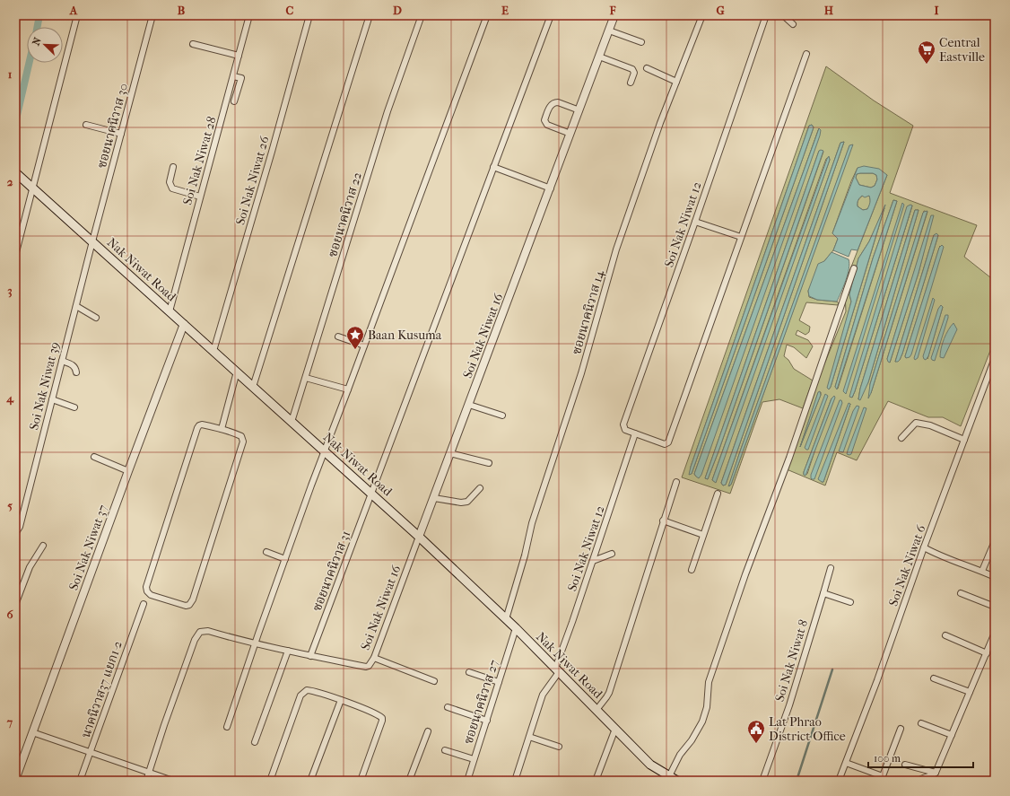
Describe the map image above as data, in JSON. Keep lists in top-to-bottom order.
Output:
{
  "streets": {
    "main road": ["Nak Niwat Road"],
    "street": [
      "ซอยนาคนิวาส 30",
      "Soi Nak Niwat 28",
      "Soi Nak Niwat 26",
      "ซอยนาคนิวาส 22",
      "Soi Nak Niwat 12",
      "ซอยนาคนิวาส 14",
      "Soi Nak Niwat 16",
      "Soi Nak Niwat 39",
      "Soi Nak Niwat 37",
      "Soi Nak Niwat 6",
      "ซอยนาคนิวาส 31",
      "Soi Nak Niwat 8",
      "นาคนิวาส37 แยก1-2",
      "ซอยนาคนิวาส 27"
    ]
  },
  "crossings": [
    ["ซอยนาคนิวาส 30", "Nak Niwat Road"],
    ["ซอยนาคนิวาส 30", "Soi Nak Niwat 39"],
    ["Soi Nak Niwat 28", "Nak Niwat Road"],
    ["Soi Nak Niwat 26", "Nak Niwat Road"],
    ["ซอยนาคนิวาส 22", "Nak Niwat Road"],
    ["Soi Nak Niwat 12", "Nak Niwat Road"],
    ["Nak Niwat Road", "ซอยนาคนิวาส 14"],
    ["Nak Niwat Road", "Soi Nak Niwat 16"],
    ["Nak Niwat Road", "Soi Nak Niwat 39"],
    ["Nak Niwat Road", "Soi Nak Niwat 37"],
    ["Nak Niwat Road", "ซอยนาคนิวาส 31"],
    ["Nak Niwat Road", "ซอยนาคนิวาส 27"]
  ],
  "places": {
    "supermarket": ["Central Eastville"],
    "place": ["Baan Kusuma"],
    "public building": ["Lat Phrao District Office"]
  },
  "scale_bar": "100 m",
  "north": "top left",
  "grid": {
    "columns": [
      "A",
      "B",
      "C",
      "D",
      "E",
      "F",
      "G",
      "H",
      "I"
    ],
    "rows": [
      "1",
      "2",
      "3",
      "4",
      "5",
      "6",
      "7"
    ]
  }
}
